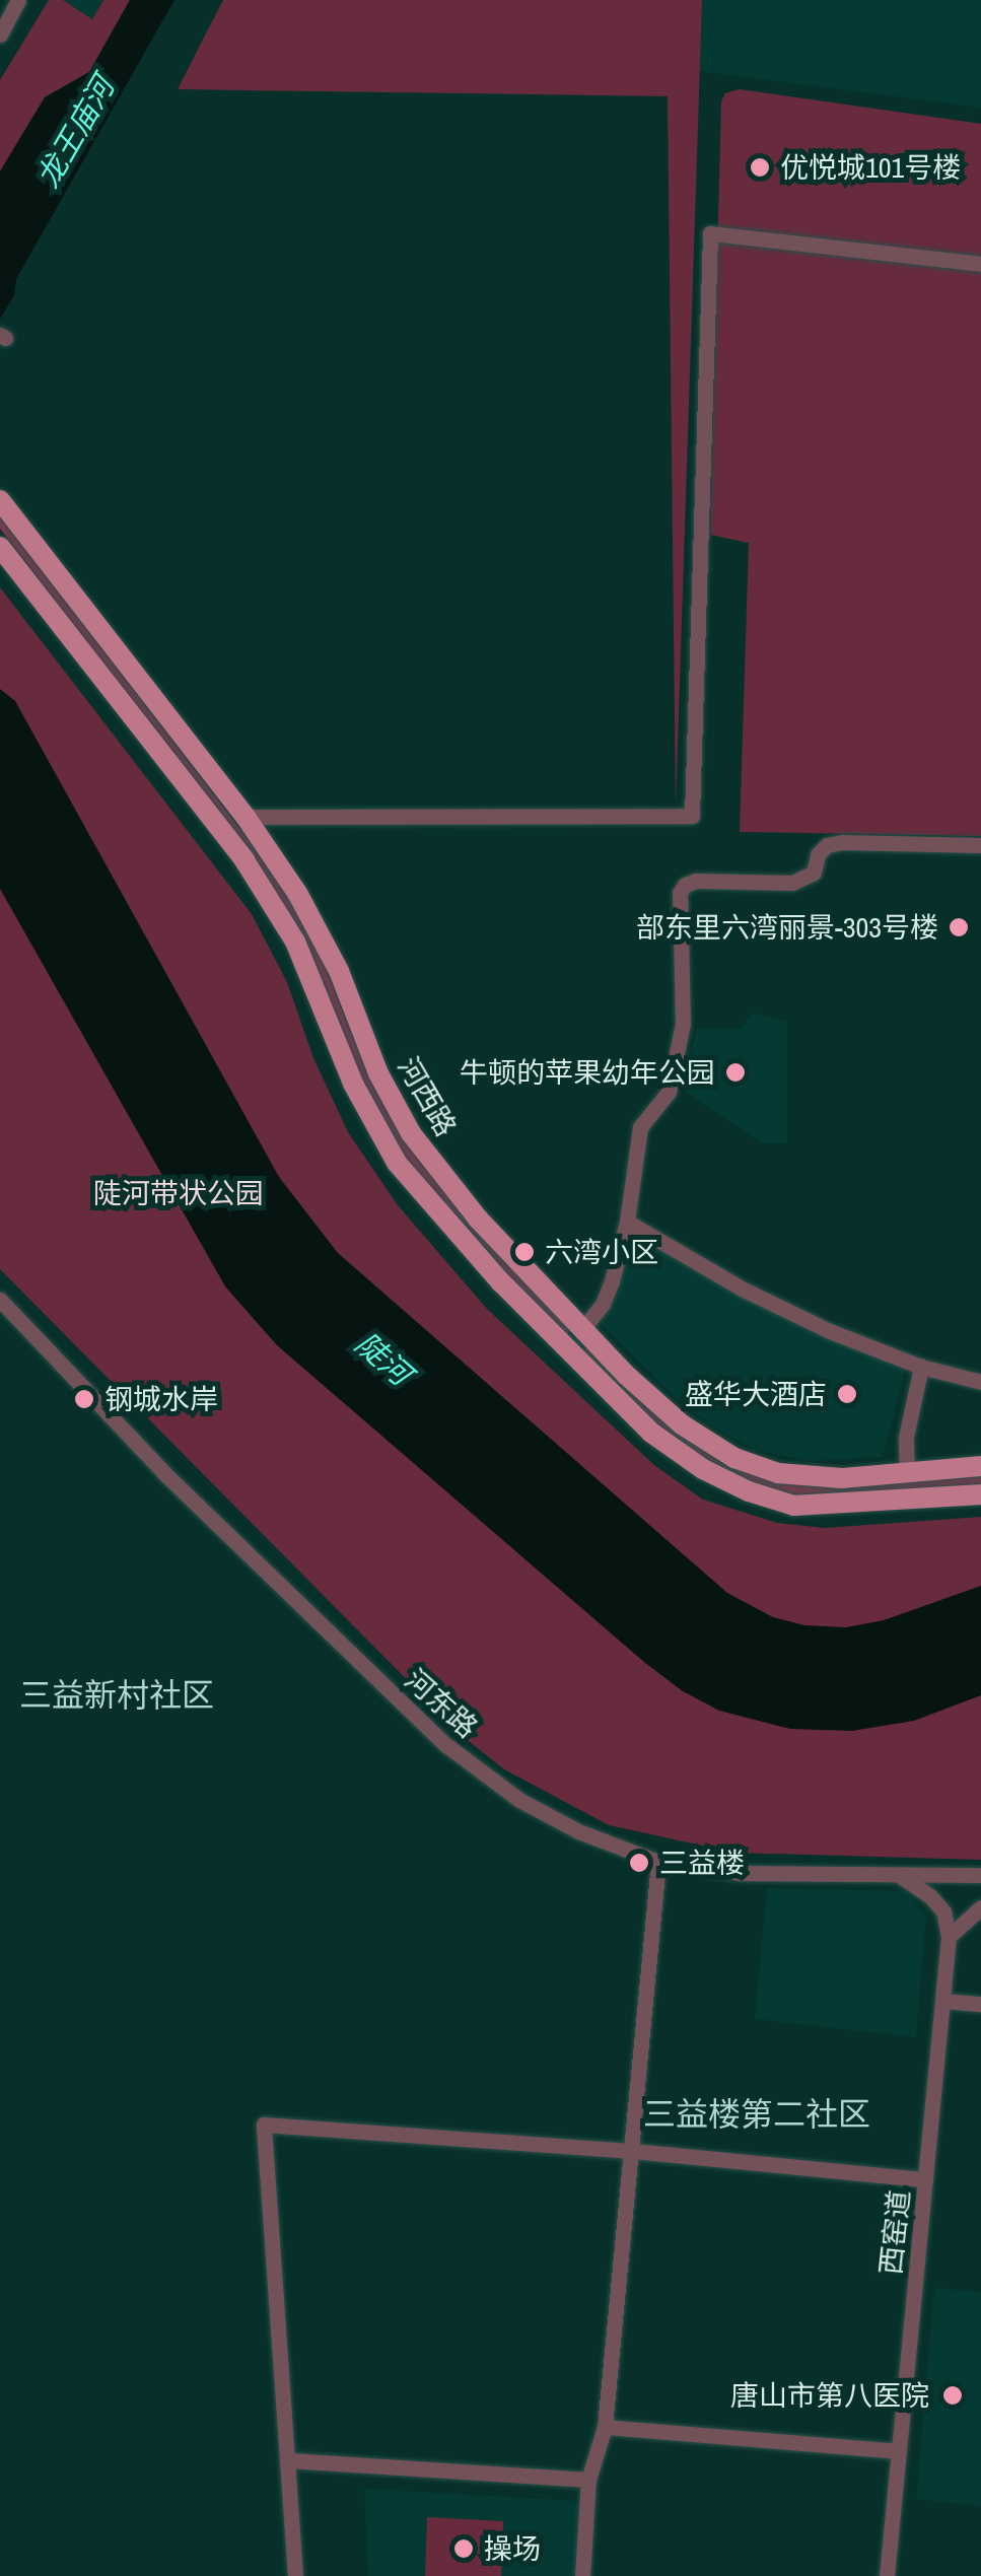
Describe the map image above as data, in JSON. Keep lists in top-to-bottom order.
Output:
{
  "streets": {
    "main road": ["河西路"],
    "street": ["河东路", "西窑道"]
  },
  "districts": ["三益新村社区", "三益楼第二社区"],
  "water": ["龙王庙河", "陡河"],
  "parks": ["陡河带状公园"],
  "places": [
    "优悦城101号楼",
    "部东里六湾丽景-303号楼",
    "牛顿的苹果幼年公园",
    "六湾小区",
    "盛华大酒店",
    "钢城水岸",
    "三益楼",
    "唐山市第八医院",
    "操场"
  ]
}
